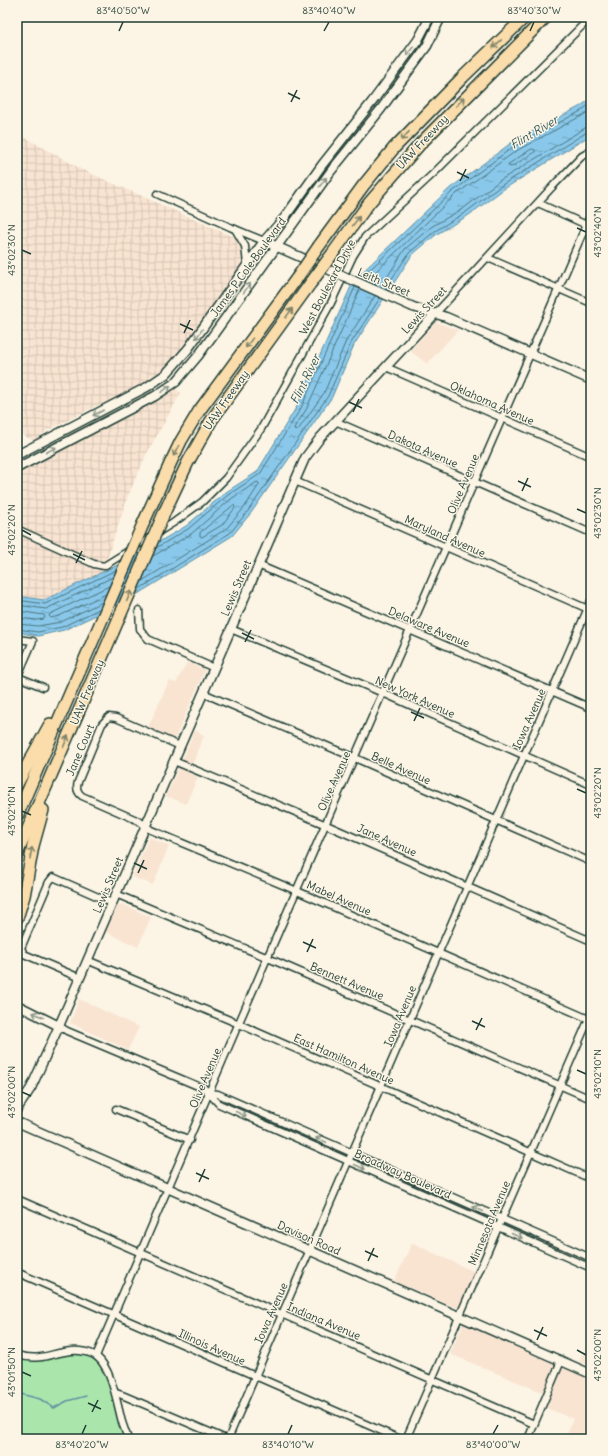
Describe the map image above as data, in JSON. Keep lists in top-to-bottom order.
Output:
{
  "streets": {
    "highway": ["UAW Freeway"],
    "street": [
      "James P Cole Boulevard",
      "Leith Street",
      "West Boulevard Drive",
      "Lewis Street",
      "Oklahoma Avenue",
      "Dakota Avenue",
      "Olive Avenue",
      "Maryland Avenue",
      "Delaware Avenue",
      "New York Avenue",
      "Iowa Avenue",
      "Jane Court",
      "Belle Avenue",
      "Jane Avenue",
      "Mabel Avenue",
      "Bennett Avenue",
      "East Hamilton Avenue",
      "Broadway Boulevard",
      "Minnesota Avenue",
      "Davison Road",
      "Indiana Avenue",
      "Illinois Avenue"
    ]
  },
  "crossings": [
    ["James P Cole Boulevard", "Leith Street"],
    ["Leith Street", "Lewis Street"],
    ["Leith Street", "Olive Avenue"],
    ["Lewis Street", "Oklahoma Avenue"],
    ["Lewis Street", "Dakota Avenue"],
    ["Lewis Street", "Maryland Avenue"],
    ["Lewis Street", "Delaware Avenue"],
    ["Lewis Street", "New York Avenue"],
    ["Lewis Street", "Jane Court"],
    ["Lewis Street", "Belle Avenue"],
    ["Lewis Street", "Jane Avenue"],
    ["Lewis Street", "Mabel Avenue"],
    ["Lewis Street", "Bennett Avenue"],
    ["Lewis Street", "East Hamilton Avenue"],
    ["Lewis Street", "Broadway Boulevard"],
    ["Oklahoma Avenue", "Olive Avenue"],
    ["Dakota Avenue", "Olive Avenue"],
    ["Olive Avenue", "Maryland Avenue"],
    ["Olive Avenue", "Delaware Avenue"],
    ["Olive Avenue", "New York Avenue"],
    ["Olive Avenue", "Belle Avenue"],
    ["Olive Avenue", "Jane Avenue"],
    ["Olive Avenue", "Mabel Avenue"],
    ["Olive Avenue", "Bennett Avenue"],
    ["Olive Avenue", "East Hamilton Avenue"],
    ["Olive Avenue", "Broadway Boulevard"],
    ["Olive Avenue", "Davison Road"],
    ["Olive Avenue", "Indiana Avenue"],
    ["Olive Avenue", "Illinois Avenue"],
    ["Maryland Avenue", "Iowa Avenue"],
    ["Delaware Avenue", "Iowa Avenue"],
    ["New York Avenue", "Iowa Avenue"],
    ["Iowa Avenue", "Belle Avenue"],
    ["Iowa Avenue", "Jane Avenue"],
    ["Iowa Avenue", "Mabel Avenue"],
    ["Iowa Avenue", "Bennett Avenue"],
    ["Iowa Avenue", "East Hamilton Avenue"],
    ["Iowa Avenue", "Broadway Boulevard"],
    ["Iowa Avenue", "Davison Road"],
    ["Iowa Avenue", "Indiana Avenue"],
    ["Iowa Avenue", "Illinois Avenue"],
    ["Jane Court", "Mabel Avenue"],
    ["Mabel Avenue", "Minnesota Avenue"],
    ["Bennett Avenue", "Minnesota Avenue"],
    ["East Hamilton Avenue", "Minnesota Avenue"],
    ["Broadway Boulevard", "Minnesota Avenue"],
    ["Minnesota Avenue", "Davison Road"],
    ["Minnesota Avenue", "Indiana Avenue"]
  ],
  "water": ["Flint River"],
  "coordinates": [
    "83°40'50\"W",
    "83°40'40\"W",
    "83°40'30\"W",
    "43°02'40\"N",
    "43°02'30\"N",
    "43°02'20\"N",
    "43°02'10\"N",
    "43°02'00\"N",
    "43°01'50\"N",
    "83°40'20\"W",
    "83°40'10\"W",
    "83°40'00\"W"
  ]
}
